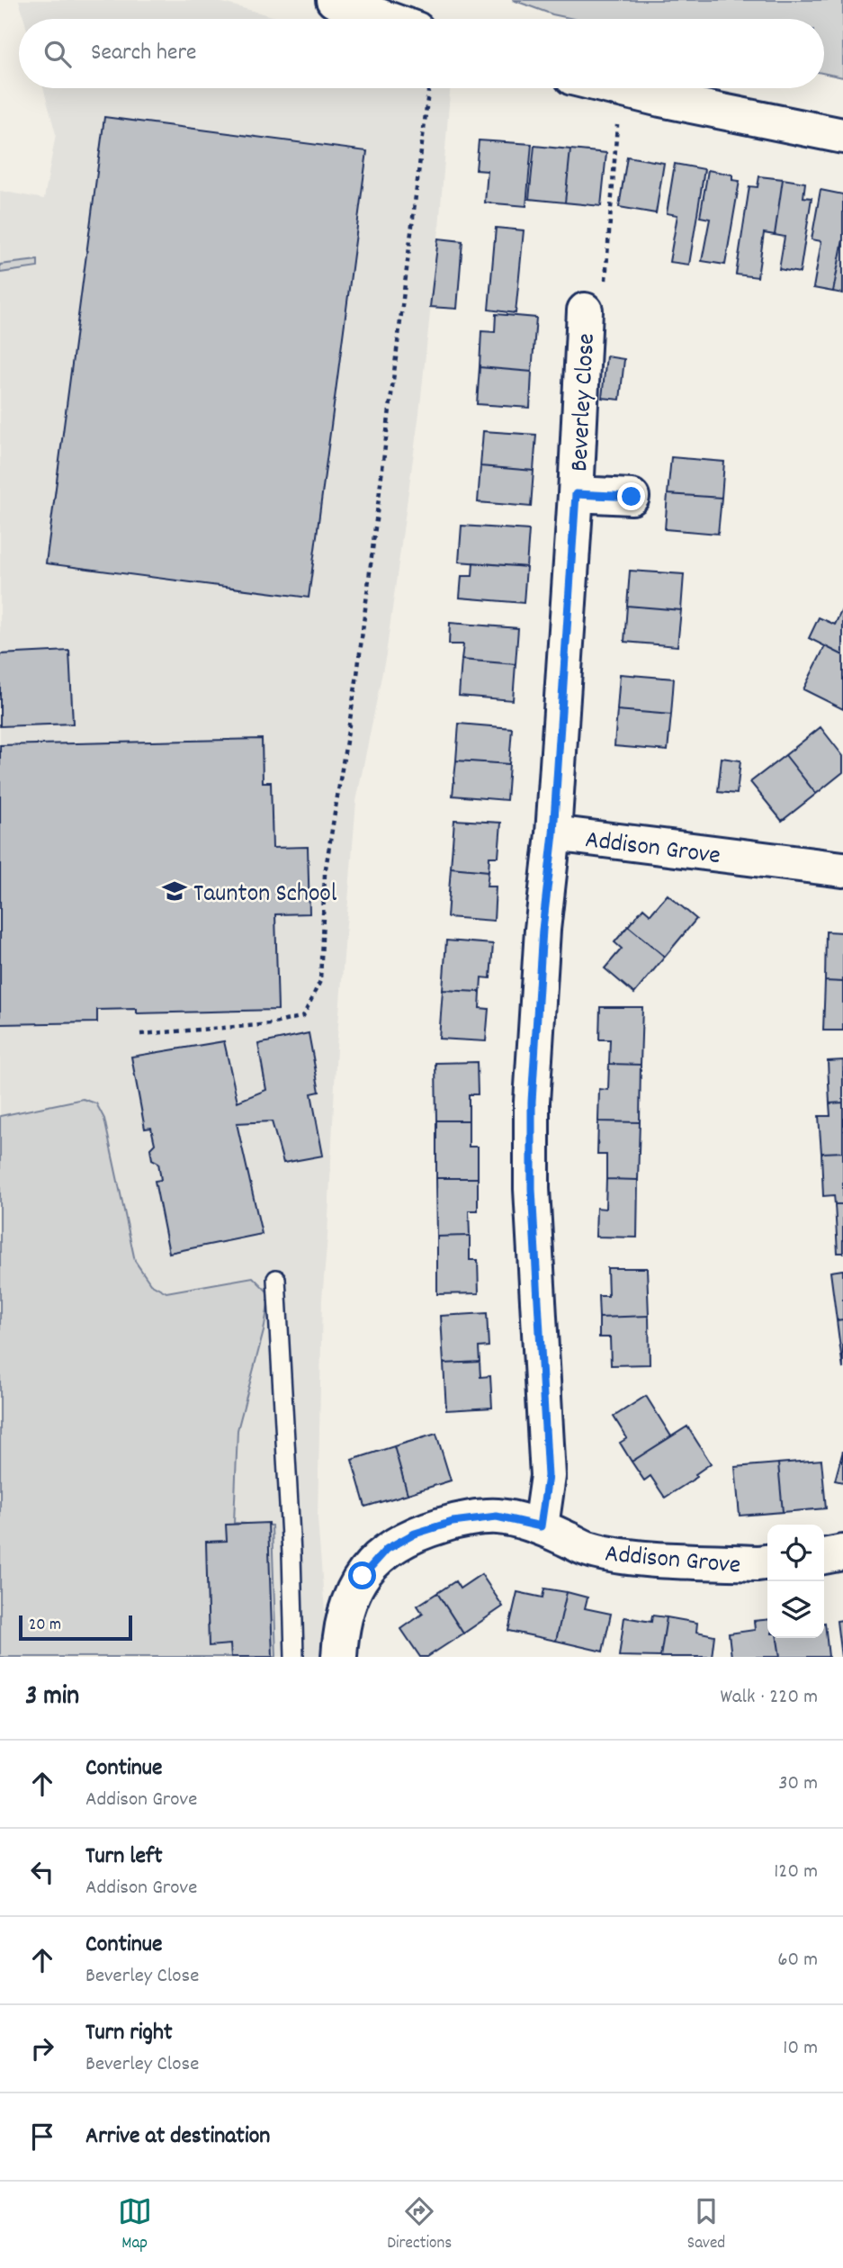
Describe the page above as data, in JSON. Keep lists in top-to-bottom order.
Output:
{
  "streets": {
    "street": ["Beverley Close", "Addison Grove"]
  },
  "crossings": [
    ["Beverley Close", "Addison Grove"]
  ],
  "places": {
    "school or university": ["Taunton School"]
  },
  "scale_bar": "20 m",
  "page": {
    "search": "Search here",
    "scale": "20 m",
    "heading": ["3 min", "Walk · 220 m"],
    "list": [
      ["Continue", "Addison Grove", "30 m"],
      ["Turn left", "Addison Grove", "120 m"],
      ["Continue", "Beverley Close", "60 m"],
      ["Turn right", "Beverley Close", "10 m"],
      "Arrive at destination"
    ],
    "nav": ["Map", "Directions", "Saved"]
  }
}
